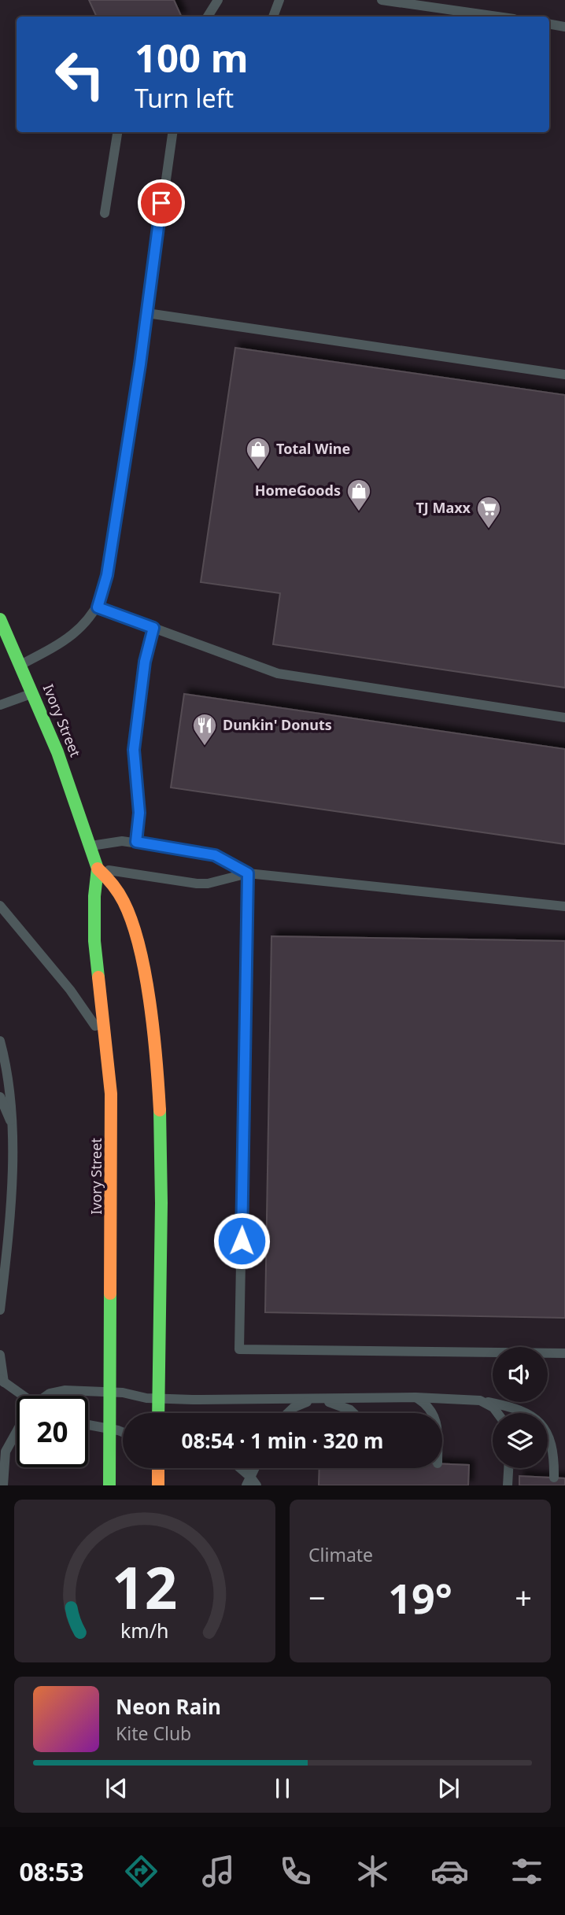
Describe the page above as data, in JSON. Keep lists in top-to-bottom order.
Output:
{
  "streets": {
    "street": ["Ivory Street"]
  },
  "places": {
    "shop": ["Total Wine", "HomeGoods"],
    "supermarket": ["TJ Maxx"],
    "restaurant": ["Dunkin' Donuts"]
  },
  "page": {
    "turn": ["100 m", "Turn left"],
    "limit": "20",
    "trip": "08:54 · 1 min · 320 m",
    "tile": "Climate",
    "heat": ["−", "19°", "+"],
    "song": ["Neon Rain", "Kite Club"],
    "tabs": "08:53",
    "gauge": ["12", "km/h"]
  }
}
